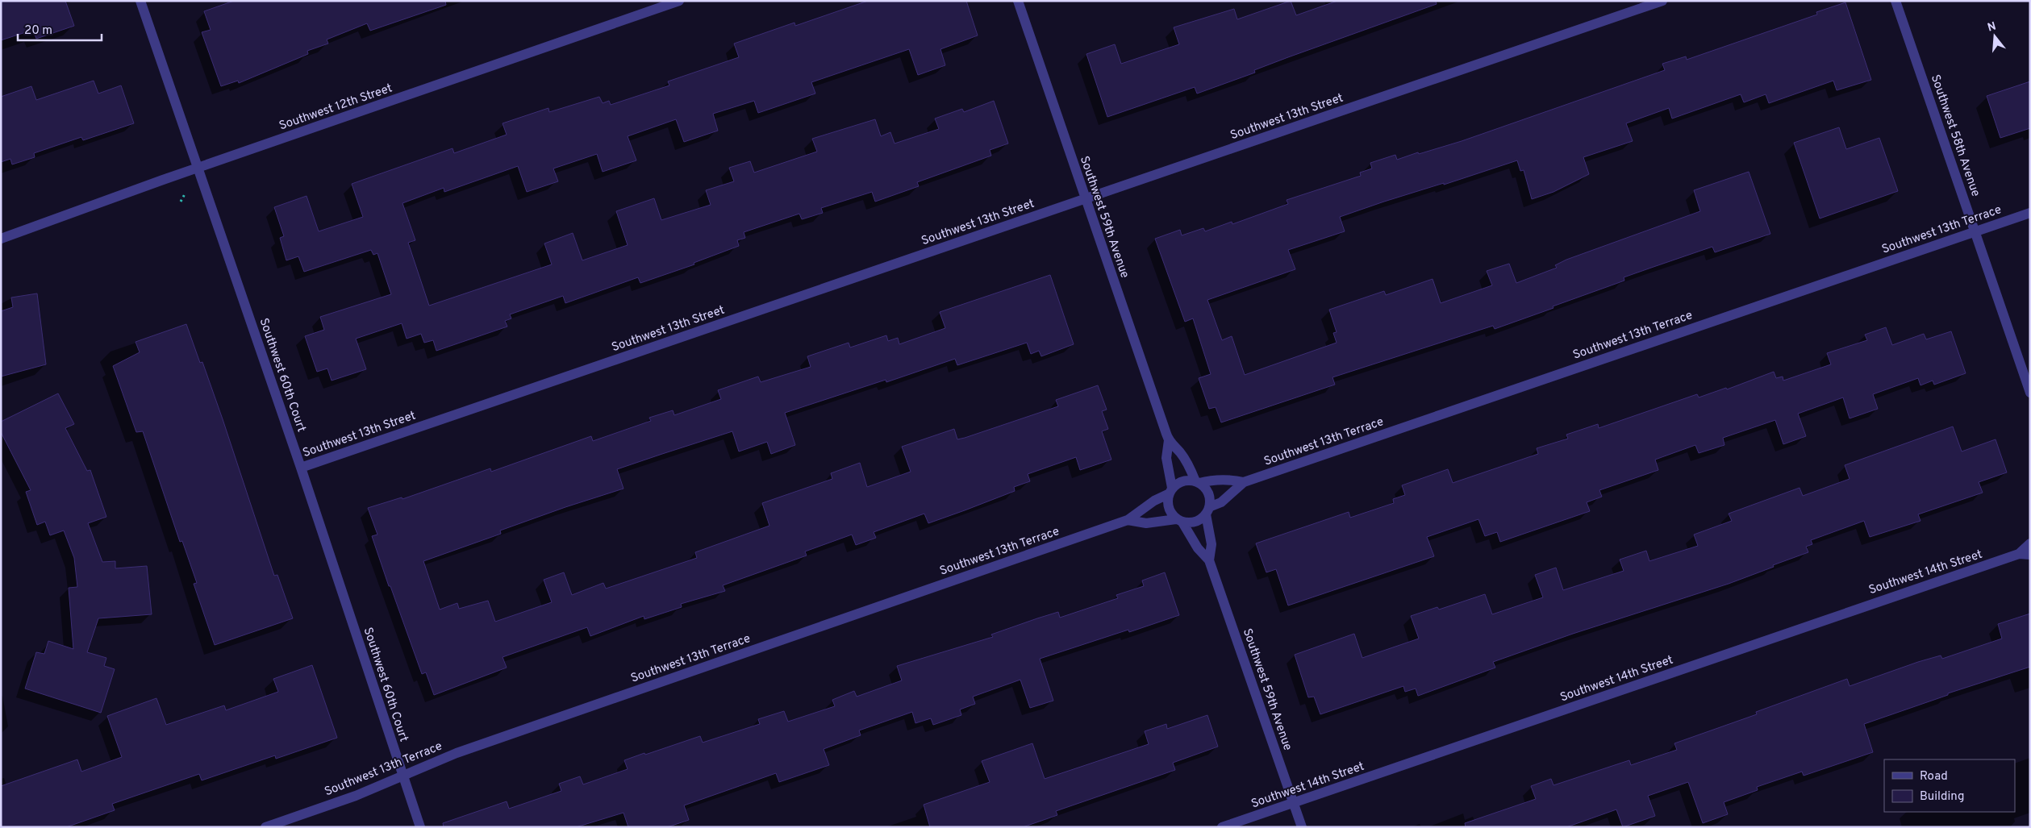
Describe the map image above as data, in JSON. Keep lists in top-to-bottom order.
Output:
{
  "streets": {
    "street": [
      "Southwest 12th Street",
      "Southwest 13th Street",
      "Southwest 58th Avenue",
      "Southwest 59th Avenue",
      "Southwest 13th Terrace",
      "Southwest 60th Court",
      "Southwest 14th Street"
    ]
  },
  "crossings": [
    ["Southwest 12th Street", "Southwest 60th Court"],
    ["Southwest 13th Street", "Southwest 59th Avenue"],
    ["Southwest 13th Street", "Southwest 60th Court"],
    ["Southwest 58th Avenue", "Southwest 13th Terrace"],
    ["Southwest 59th Avenue", "Southwest 13th Terrace"],
    ["Southwest 59th Avenue", "Southwest 14th Street"],
    ["Southwest 13th Terrace", "Southwest 60th Court"]
  ],
  "legend": ["Road", "Building"],
  "scale_bar": "20 m",
  "north": "top"
}
